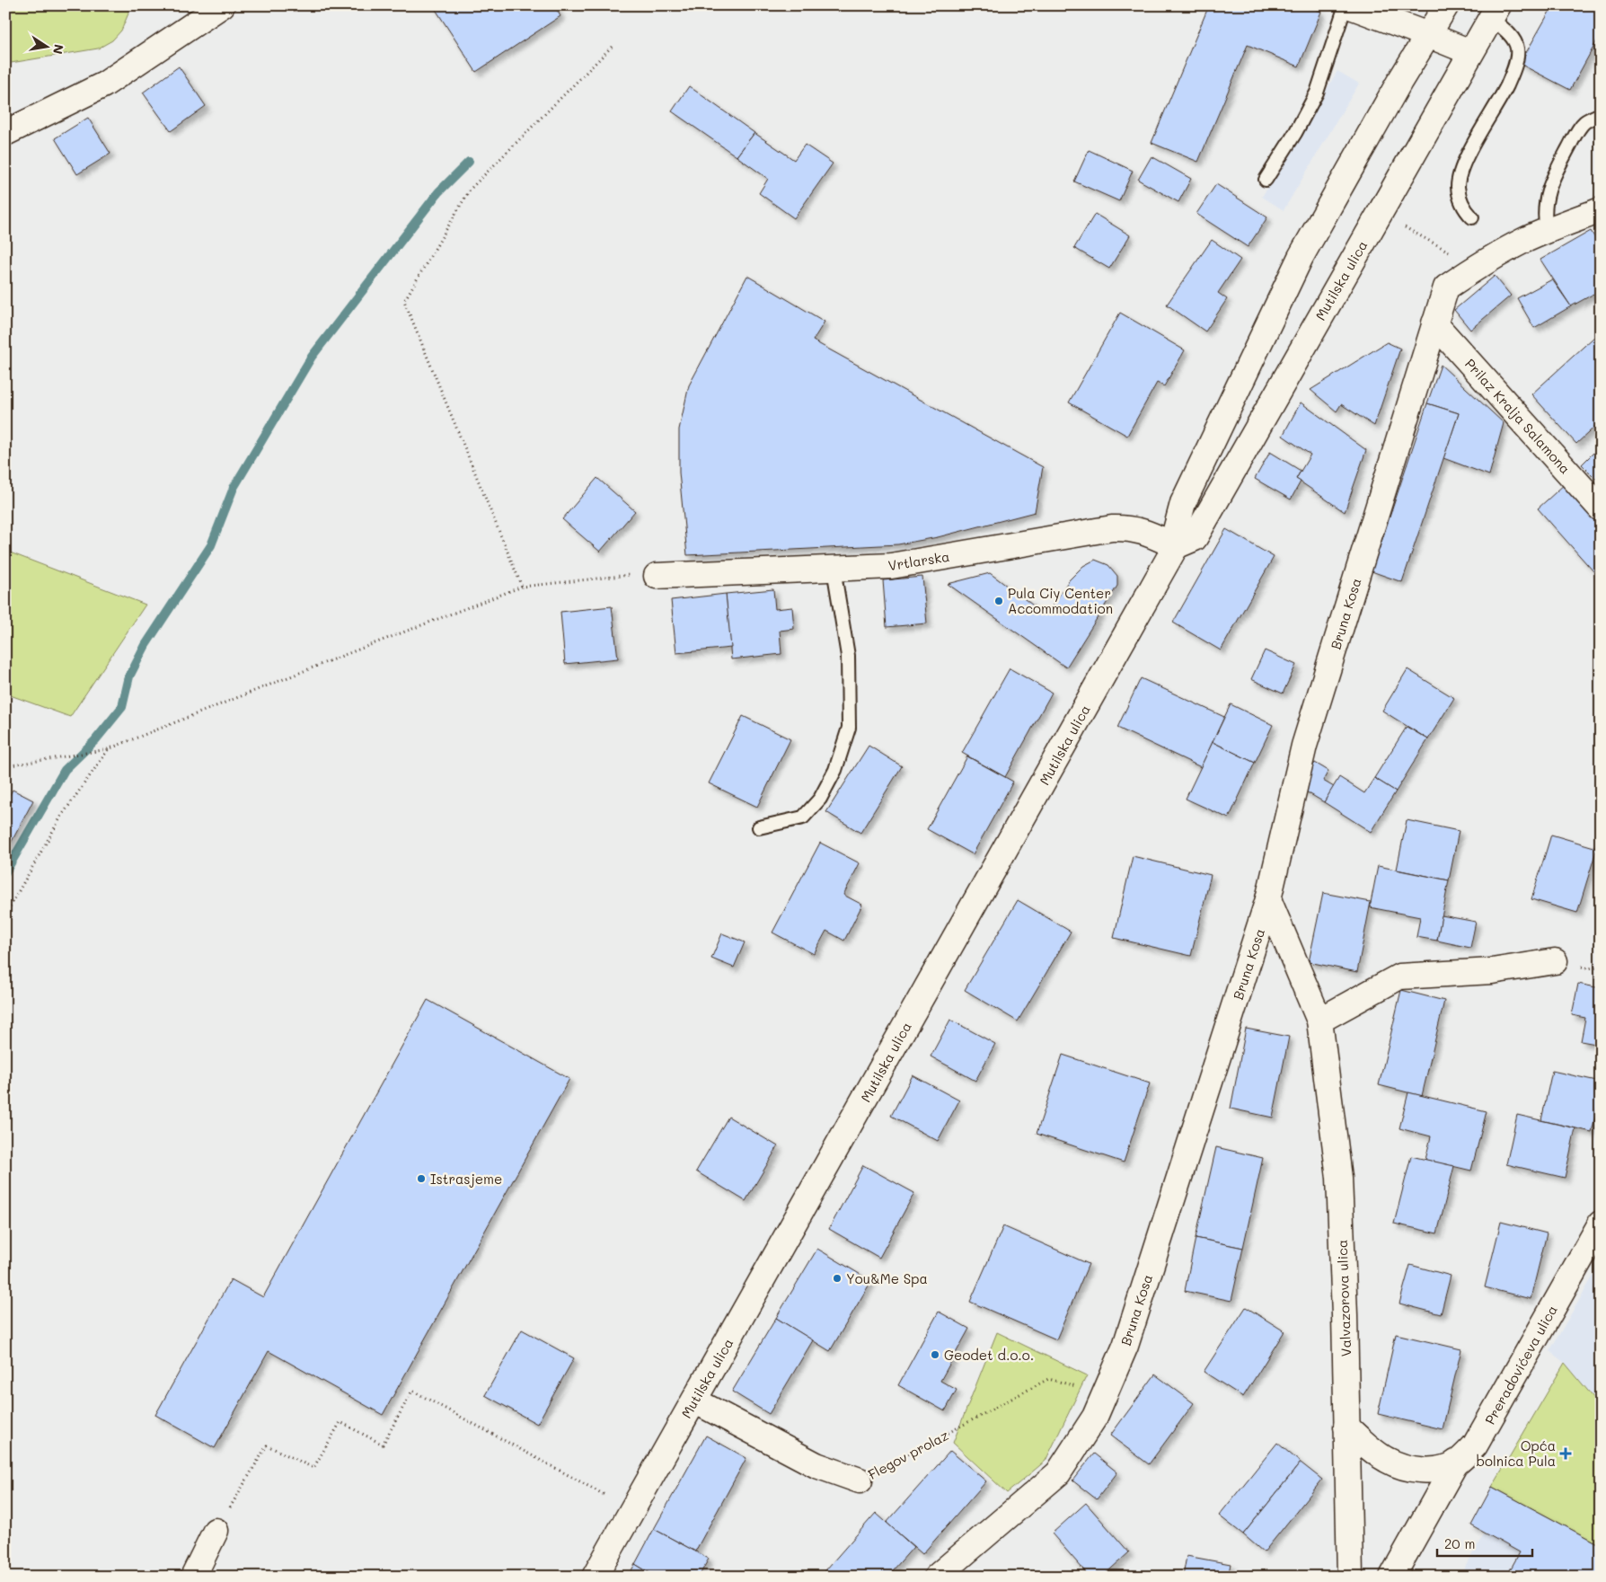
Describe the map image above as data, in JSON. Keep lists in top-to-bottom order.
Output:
{
  "streets": {
    "street": [
      "Mutilska ulica",
      "Prilaz Kralja Salamona",
      "Vrtlarska",
      "Bruna Kosa",
      "Valvazorova ulica",
      "Preradovićeva ulica",
      "Flegov prolaz"
    ]
  },
  "crossings": [
    ["Mutilska ulica", "Vrtlarska"],
    ["Mutilska ulica", "Flegov prolaz"],
    ["Prilaz Kralja Salamona", "Bruna Kosa"],
    ["Bruna Kosa", "Valvazorova ulica"],
    ["Valvazorova ulica", "Preradovićeva ulica"]
  ],
  "places": {
    "other": [
      "Pula Ciy Center Accommodation",
      "Istrasjeme",
      "You&Me Spa",
      "Geodet d.o.o."
    ],
    "health": ["Opća bolnica Pula"]
  },
  "scale_bar": "20 m",
  "north": "right"
}
